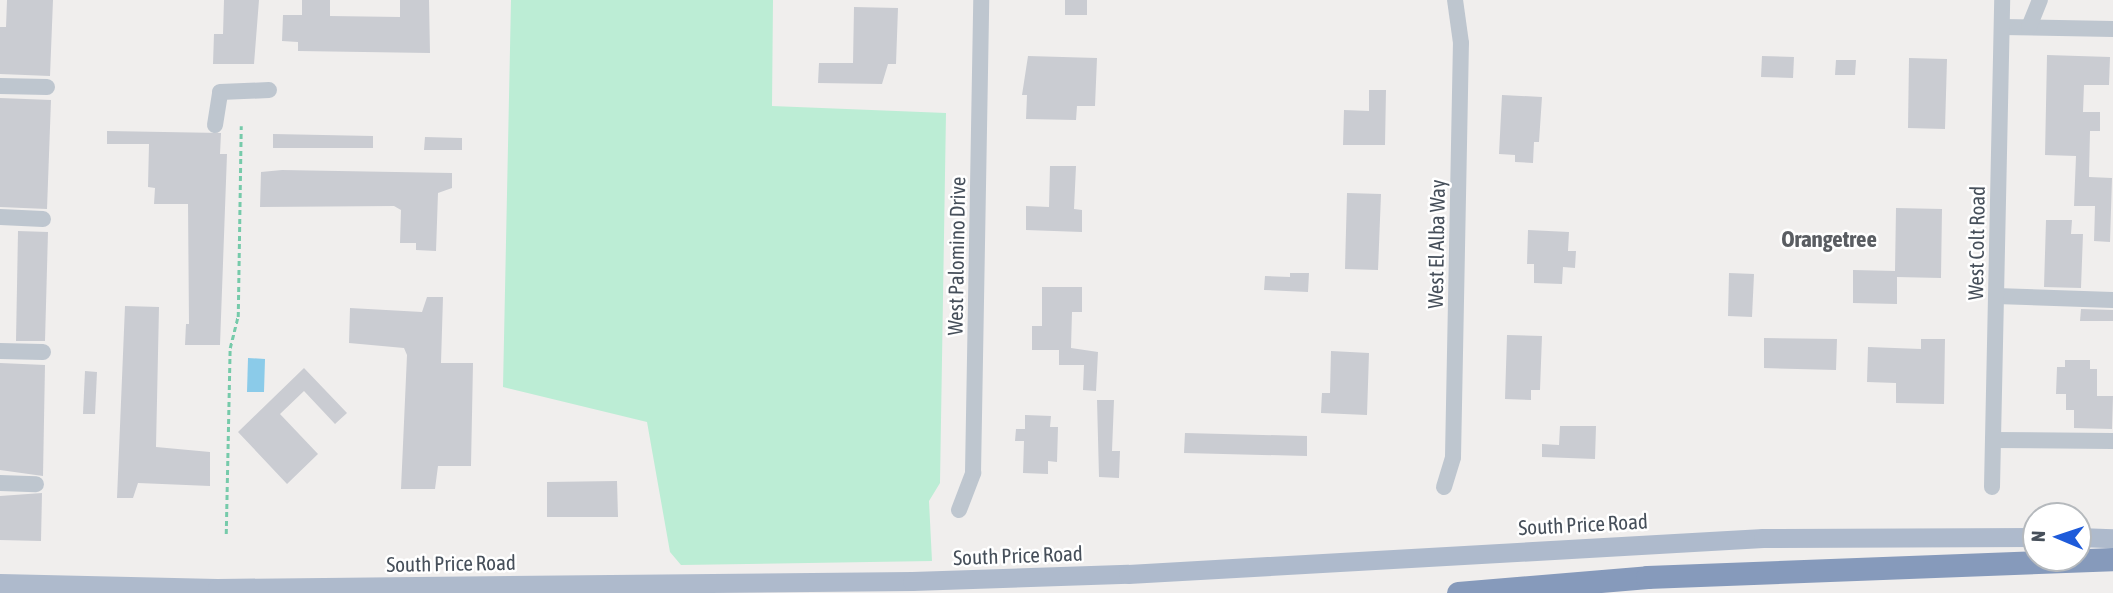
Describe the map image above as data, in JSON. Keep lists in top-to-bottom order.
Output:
{
  "streets": {
    "main road": ["South Price Road"],
    "street": ["West Colt Road", "West El Alba Way", "West Palomino Drive"]
  },
  "districts": ["Orangetree"],
  "north": "left"
}
